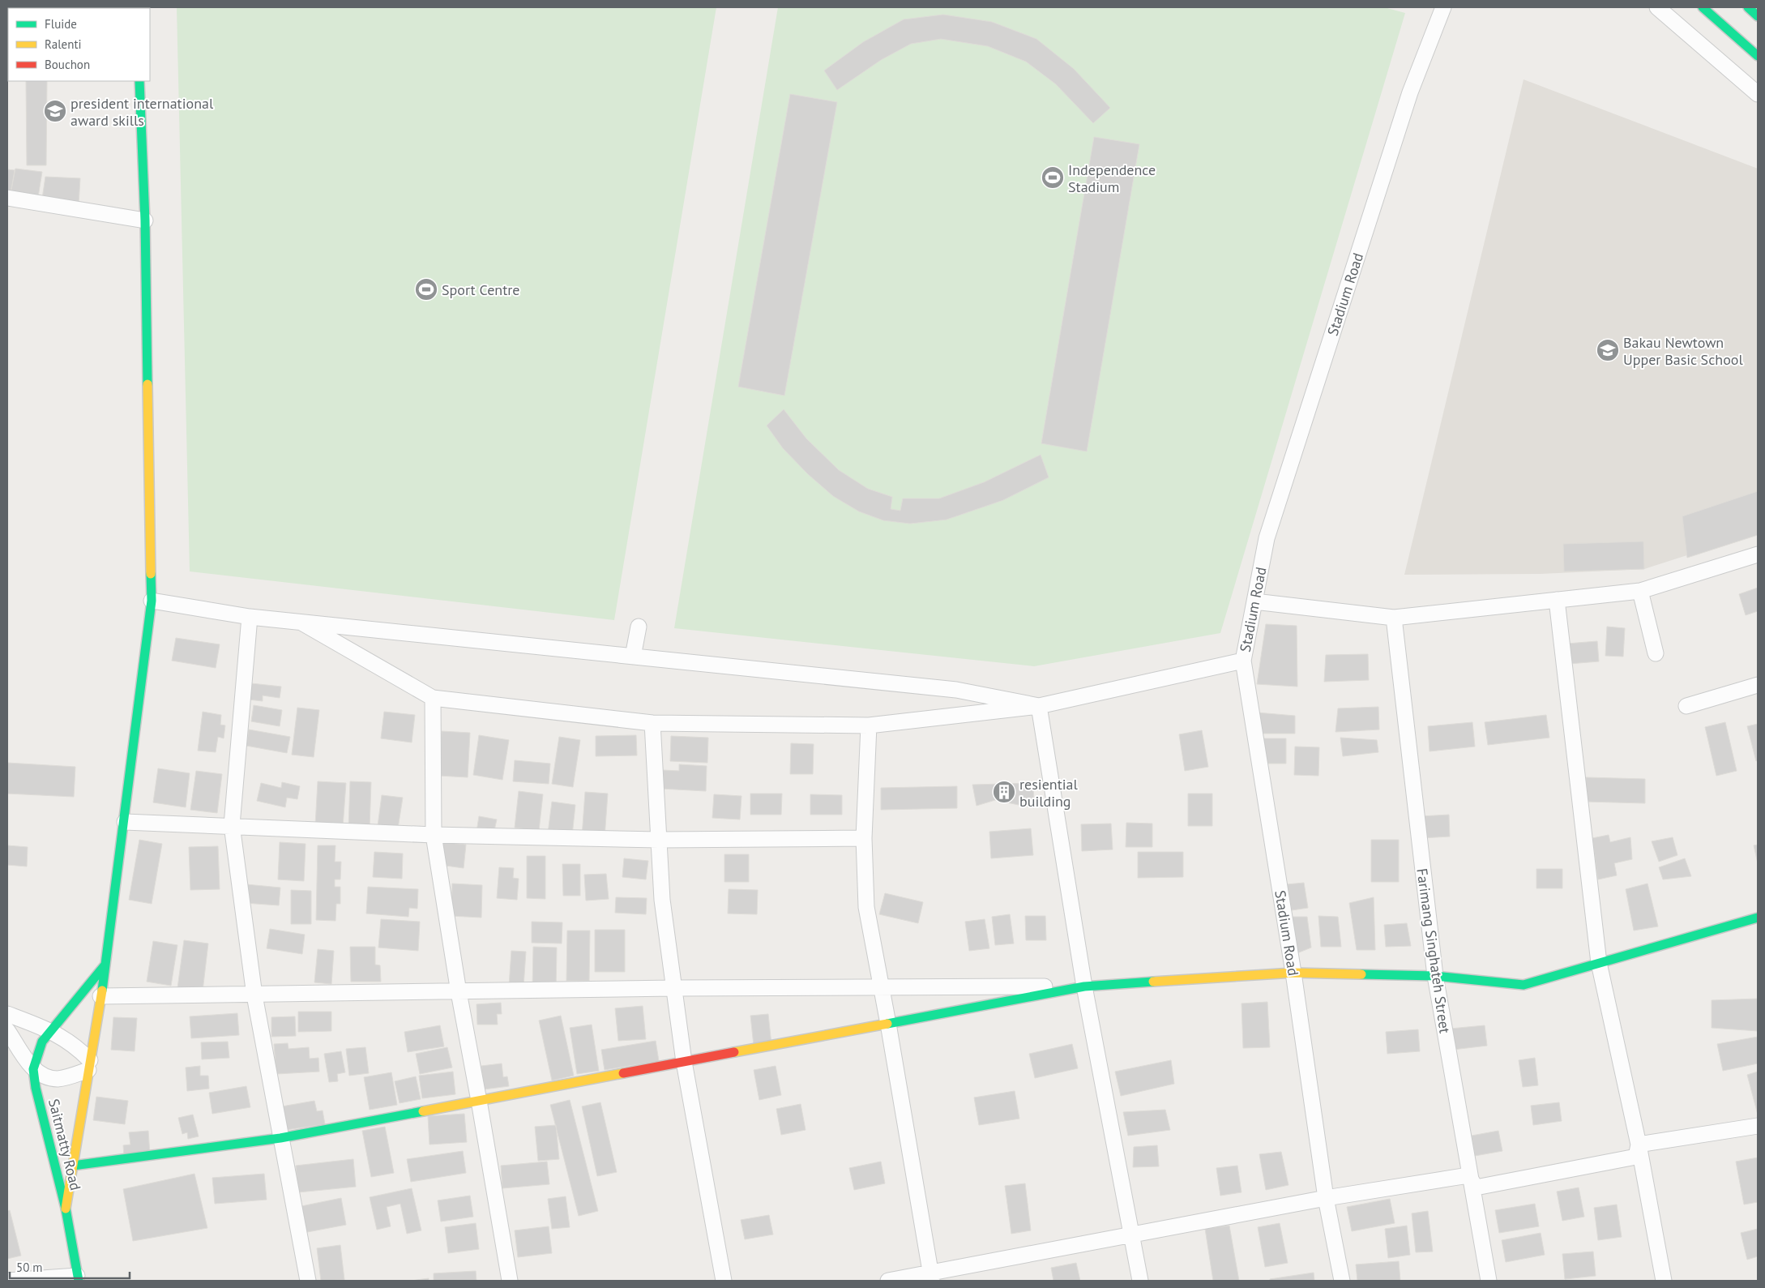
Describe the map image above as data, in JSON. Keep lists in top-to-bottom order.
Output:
{
  "streets": {
    "street": ["Stadium Road", "Farimang Singhateh Street", "Saitmatty Road"]
  },
  "places": {
    "school or university": ["president international award skills", "Bakau Newtown Upper Basic School"],
    "sports": ["Independence Stadium", "Sport Centre"],
    "building": ["resiential building"]
  },
  "legend": ["Fluide", "Ralenti", "Bouchon"],
  "scale_bar": "50 m"
}
